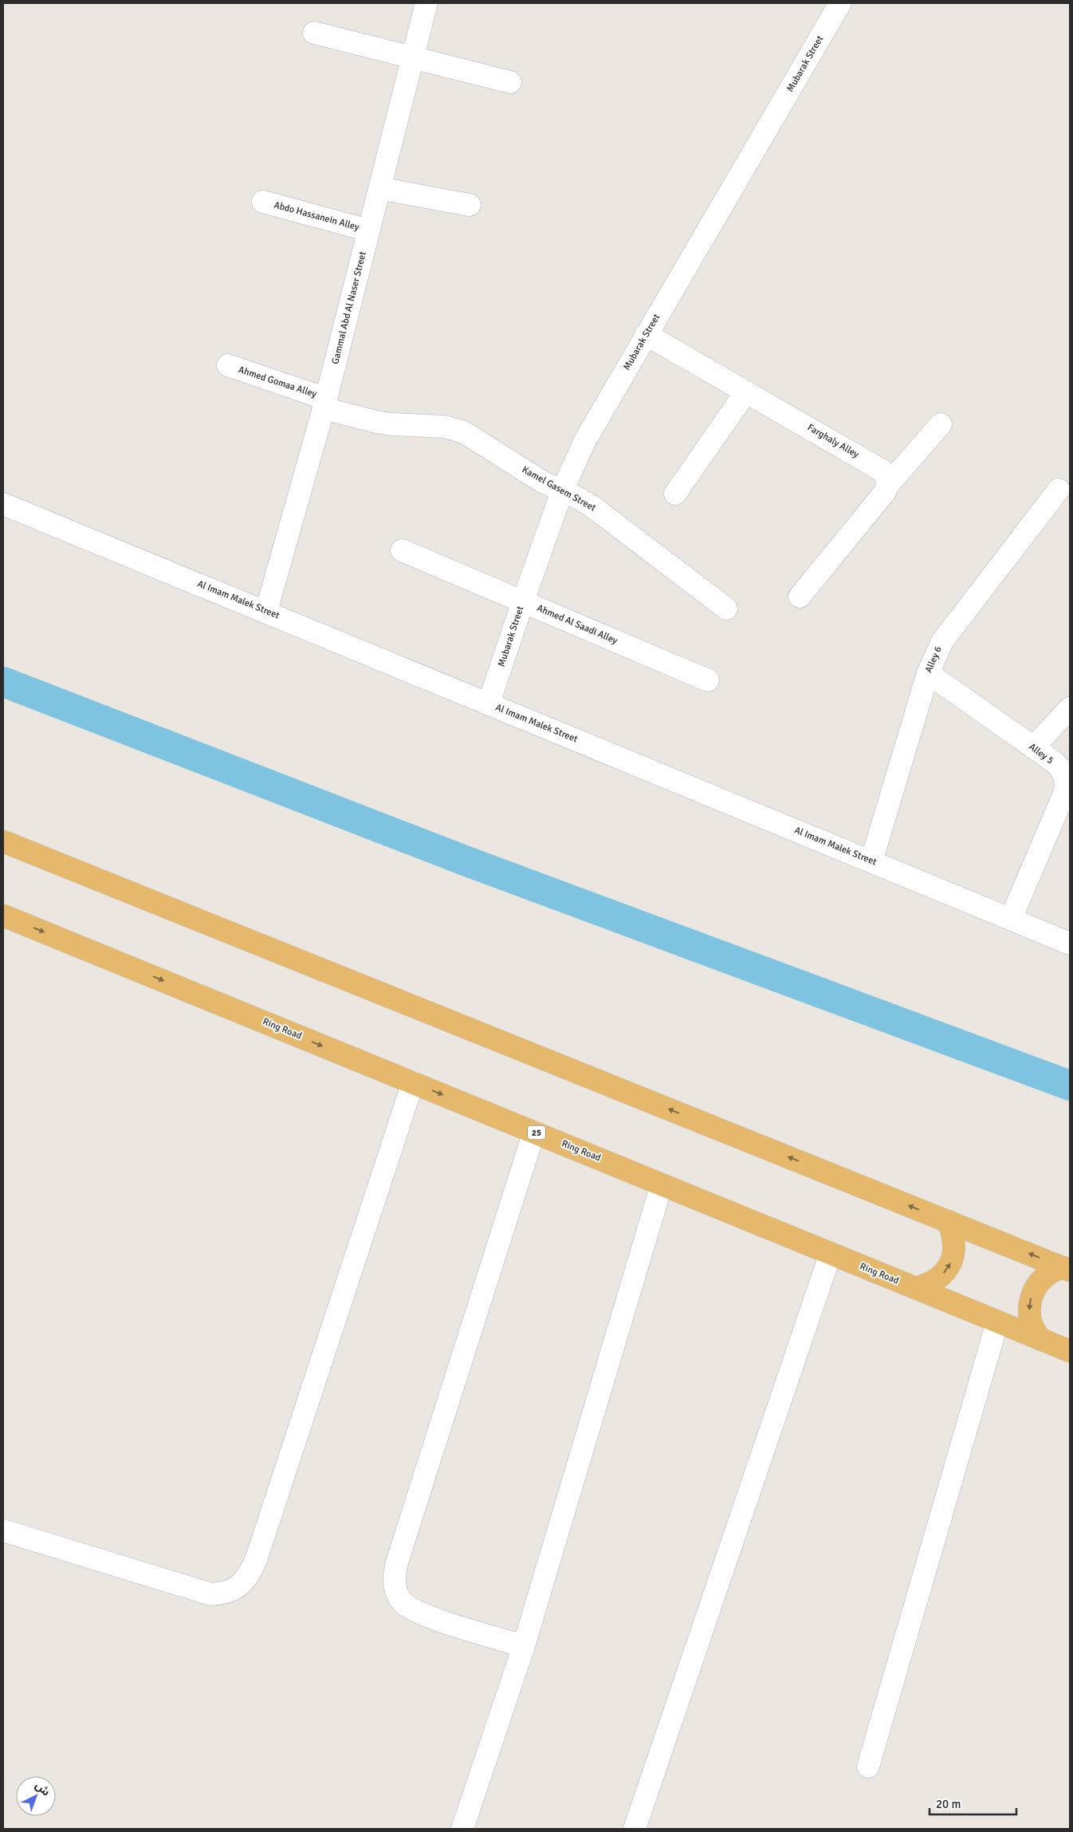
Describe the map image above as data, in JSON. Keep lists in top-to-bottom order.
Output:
{
  "streets": {
    "highway": ["Ring Road", "25"],
    "street": [
      "Mubarak Street",
      "Abdo Hassanein Alley",
      "Gammal Abd Al Naser Street",
      "Ahmed Gomaa Alley",
      "Farghaly Alley",
      "Kamel Gasem Street",
      "Al Imam Malek Street",
      "Ahmed Al Saadi Alley",
      "Alley 6",
      "Alley 5"
    ]
  },
  "crossings": [
    ["Mubarak Street", "Farghaly Alley"],
    ["Mubarak Street", "Kamel Gasem Street"],
    ["Mubarak Street", "Al Imam Malek Street"],
    ["Mubarak Street", "Ahmed Al Saadi Alley"],
    ["Abdo Hassanein Alley", "Gammal Abd Al Naser Street"],
    ["Gammal Abd Al Naser Street", "Ahmed Gomaa Alley"],
    ["Gammal Abd Al Naser Street", "Kamel Gasem Street"],
    ["Gammal Abd Al Naser Street", "Al Imam Malek Street"],
    ["Ahmed Gomaa Alley", "Kamel Gasem Street"],
    ["Al Imam Malek Street", "Alley 6"],
    ["Al Imam Malek Street", "Alley 5"],
    ["Alley 6", "Alley 5"]
  ],
  "scale_bar": "20 m",
  "north": "top right"
}
